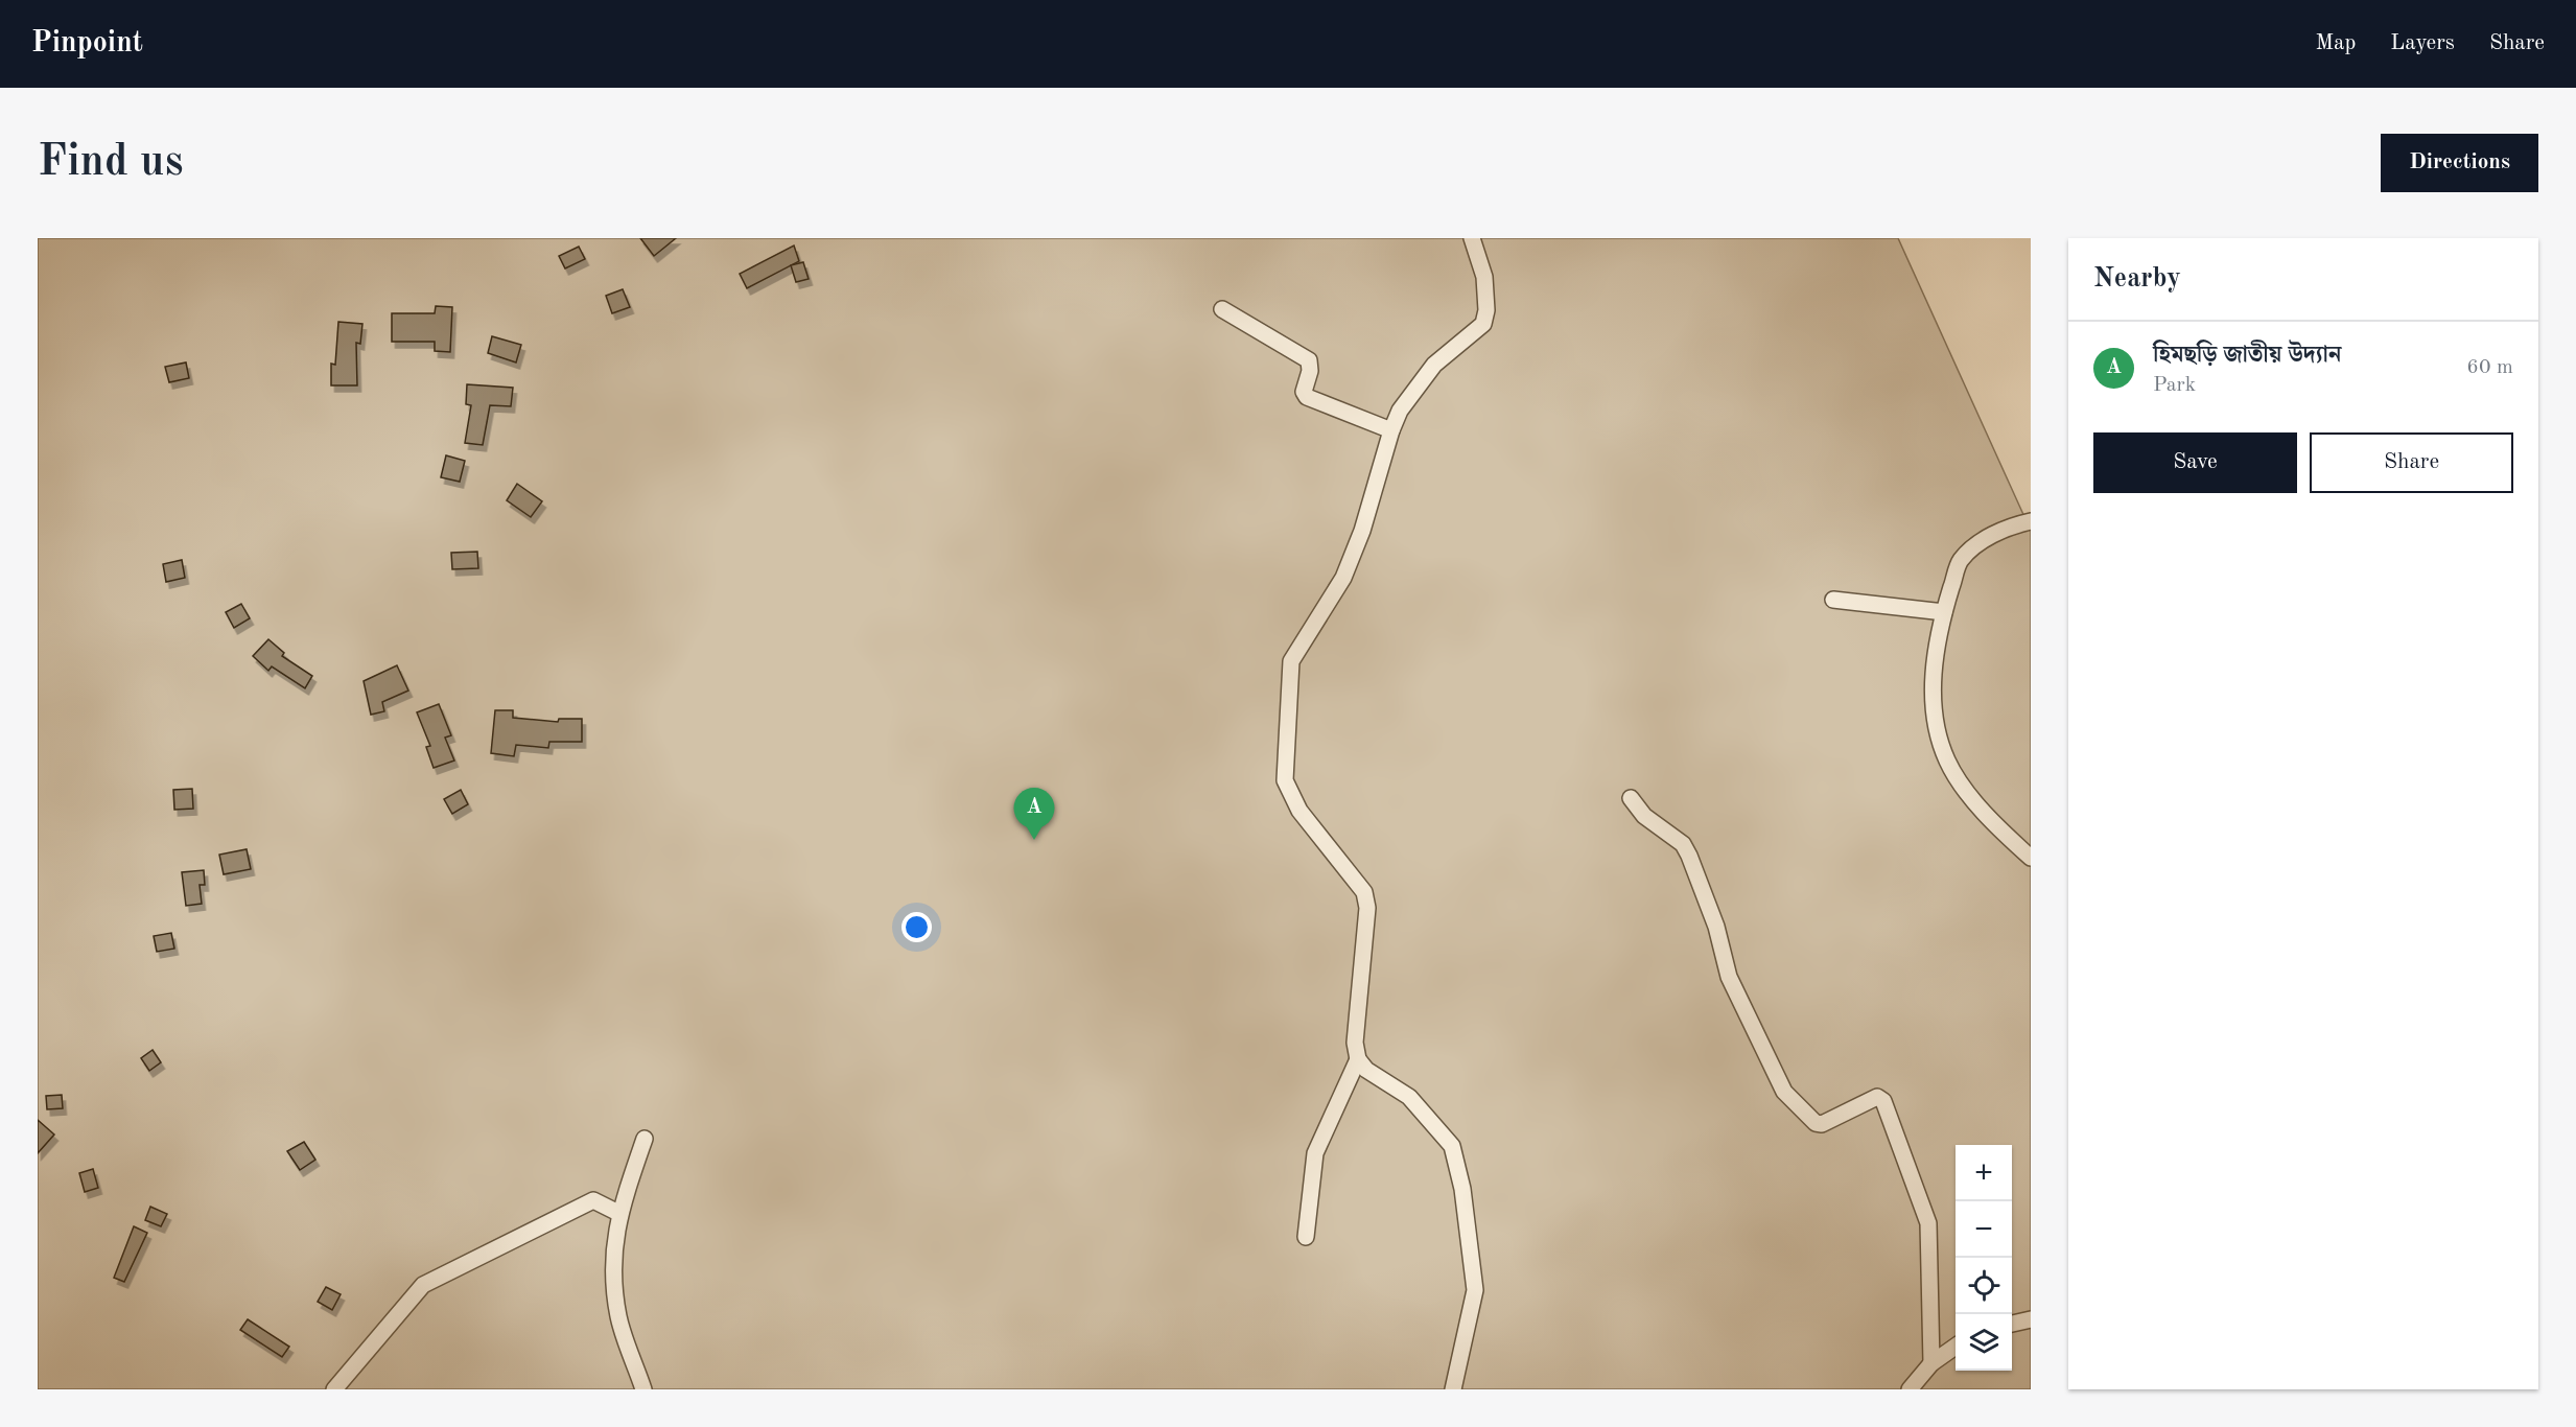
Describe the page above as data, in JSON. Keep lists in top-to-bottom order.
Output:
{
  "page": {
    "header": "Pinpoint",
    "nav": ["Map", "Layers", "Share"],
    "buttons": [
      "Directions",
      ["Save", "Share"]
    ],
    "title": "Find us",
    "heading": "Nearby",
    "list": [
      {
        "mark": "A",
        "name": "হিমছড়ি জাতীয় উদ্যান",
        "note": "Park",
        "value": "60 m"
      }
    ],
    "pins": "A",
    "map_buttons": ["+", "−"]
  }
}
